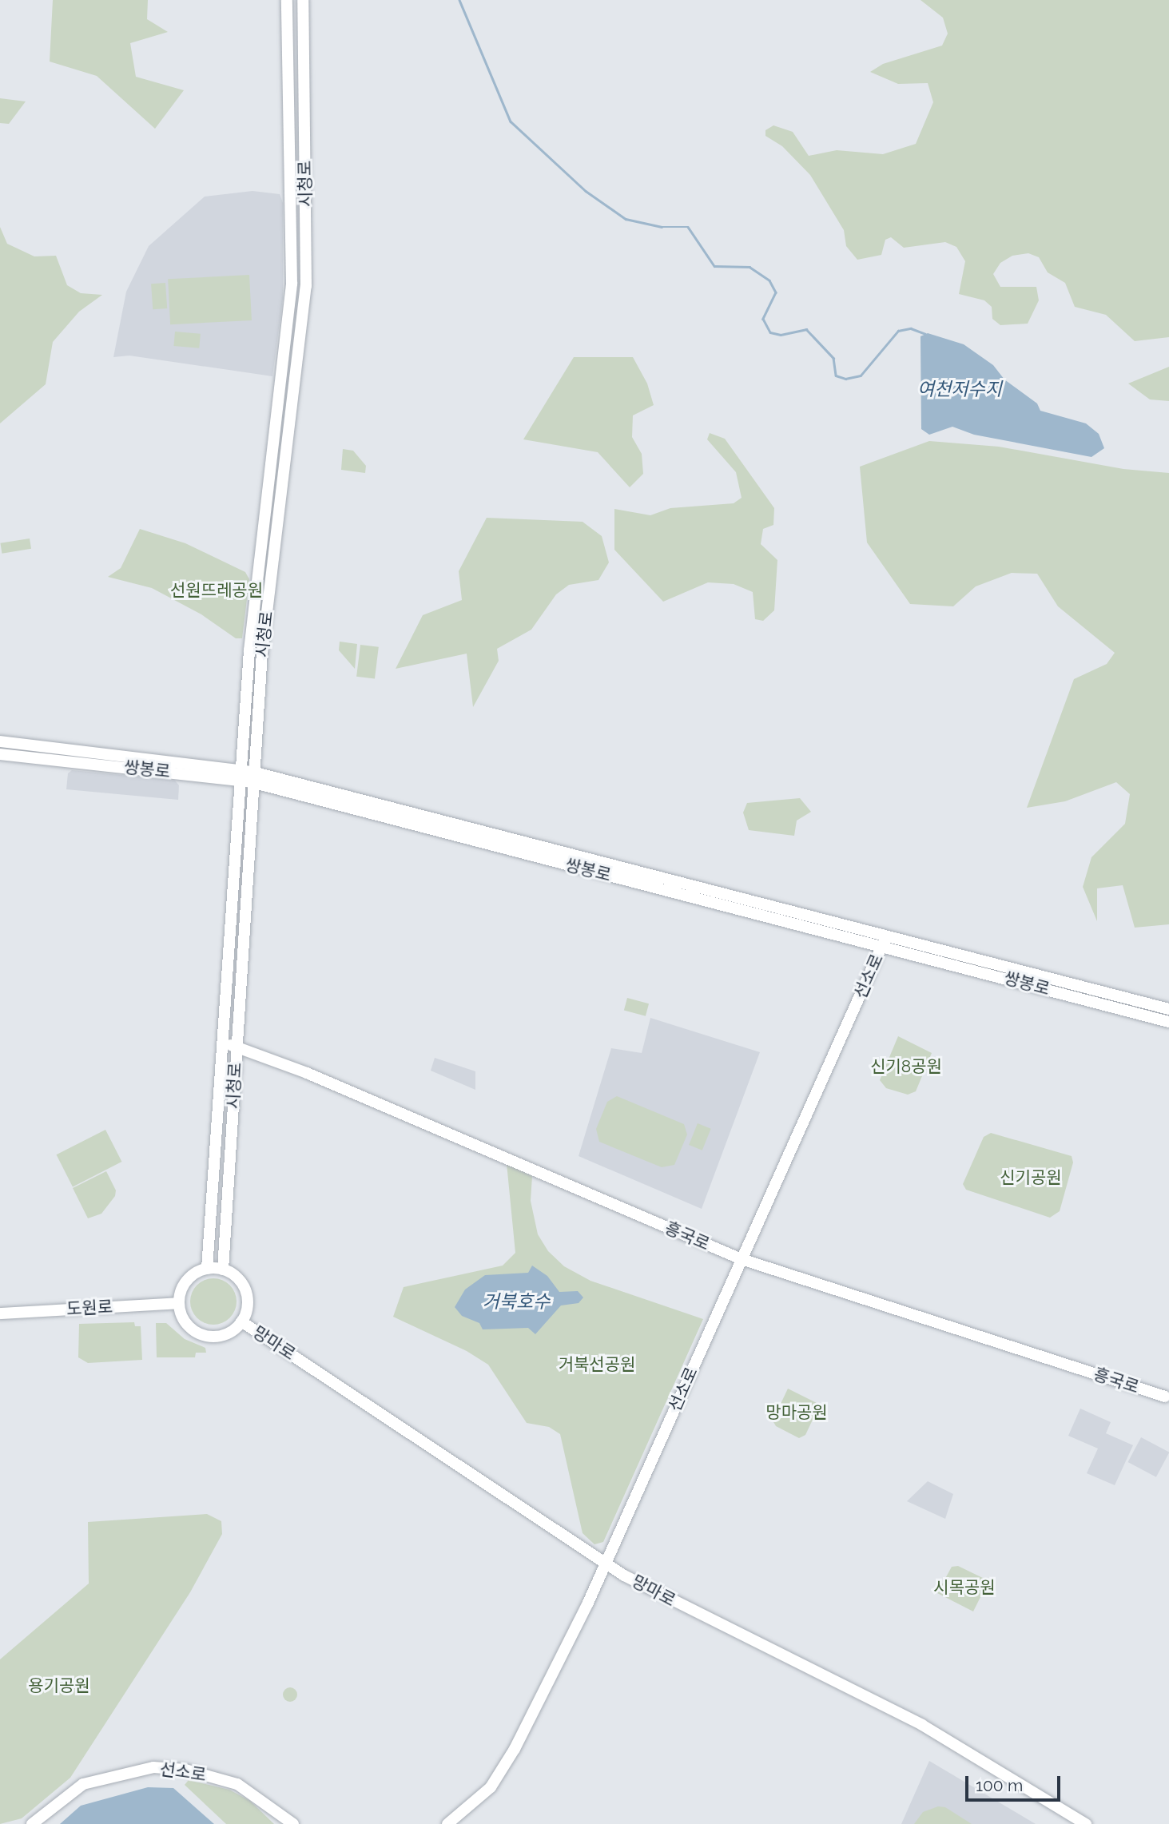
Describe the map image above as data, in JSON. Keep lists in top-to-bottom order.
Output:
{
  "streets": {
    "street": [
      "시청로",
      "쌍봉로",
      "선소로",
      "흥국로",
      "도원로",
      "망마로"
    ]
  },
  "crossings": [
    ["시청로", "쌍봉로"],
    ["시청로", "흥국로"],
    ["시청로", "도원로"],
    ["시청로", "망마로"],
    ["쌍봉로", "선소로"],
    ["선소로", "흥국로"],
    ["선소로", "망마로"],
    ["도원로", "망마로"]
  ],
  "water": ["여천저수지", "거북호수"],
  "parks": [
    "선원뜨레공원",
    "신기8공원",
    "신기공원",
    "거북선공원",
    "망마공원",
    "시목공원",
    "용기공원"
  ],
  "scale_bar": "100 m"
}
